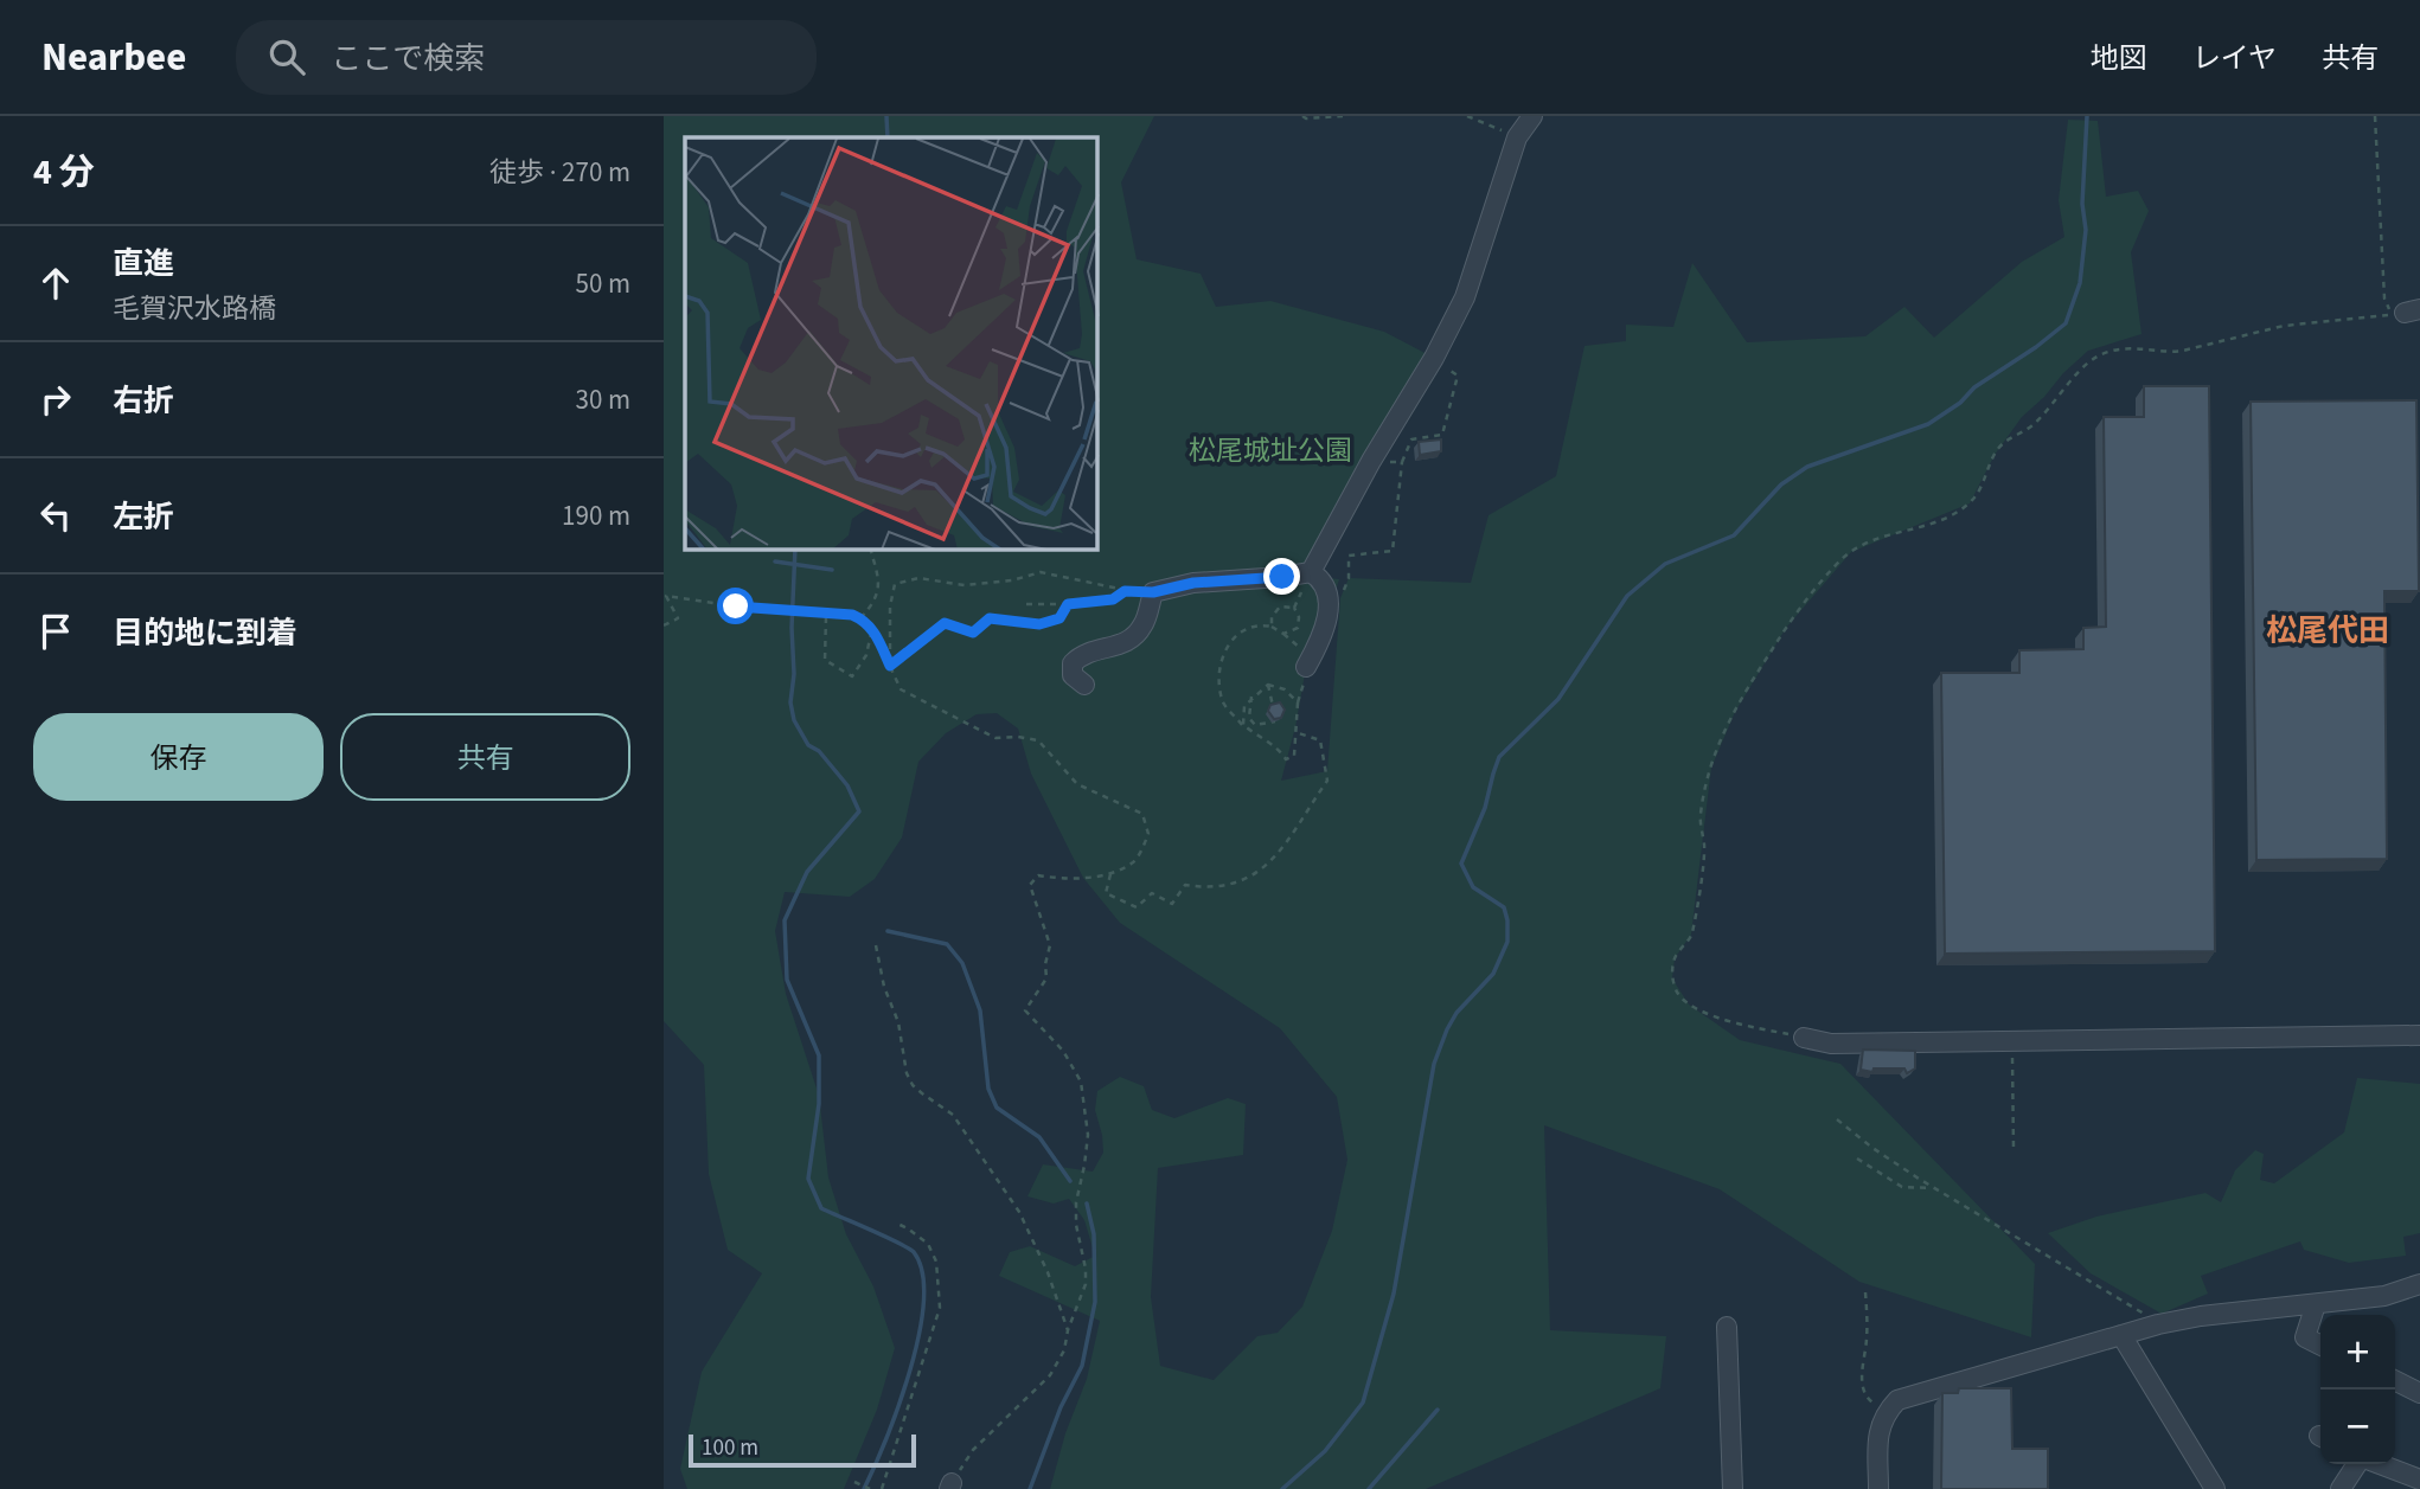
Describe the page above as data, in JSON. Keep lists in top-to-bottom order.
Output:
{
  "districts": ["松尾代田"],
  "parks": ["松尾城址公園"],
  "scale_bar": "100 m",
  "page": {
    "header": "Nearbee",
    "search": "ここで検索",
    "nav": ["地図", "レイヤ", "共有"],
    "heading": ["4 分", "徒歩 · 270 m"],
    "list": [
      ["直進", "毛賀沢水路橋", "50 m"],
      ["右折", "30 m"],
      ["左折", "190 m"],
      "目的地に到着"
    ],
    "buttons": ["保存", "共有"],
    "map_buttons": ["+", "−"],
    "scale": "100 m"
  }
}
